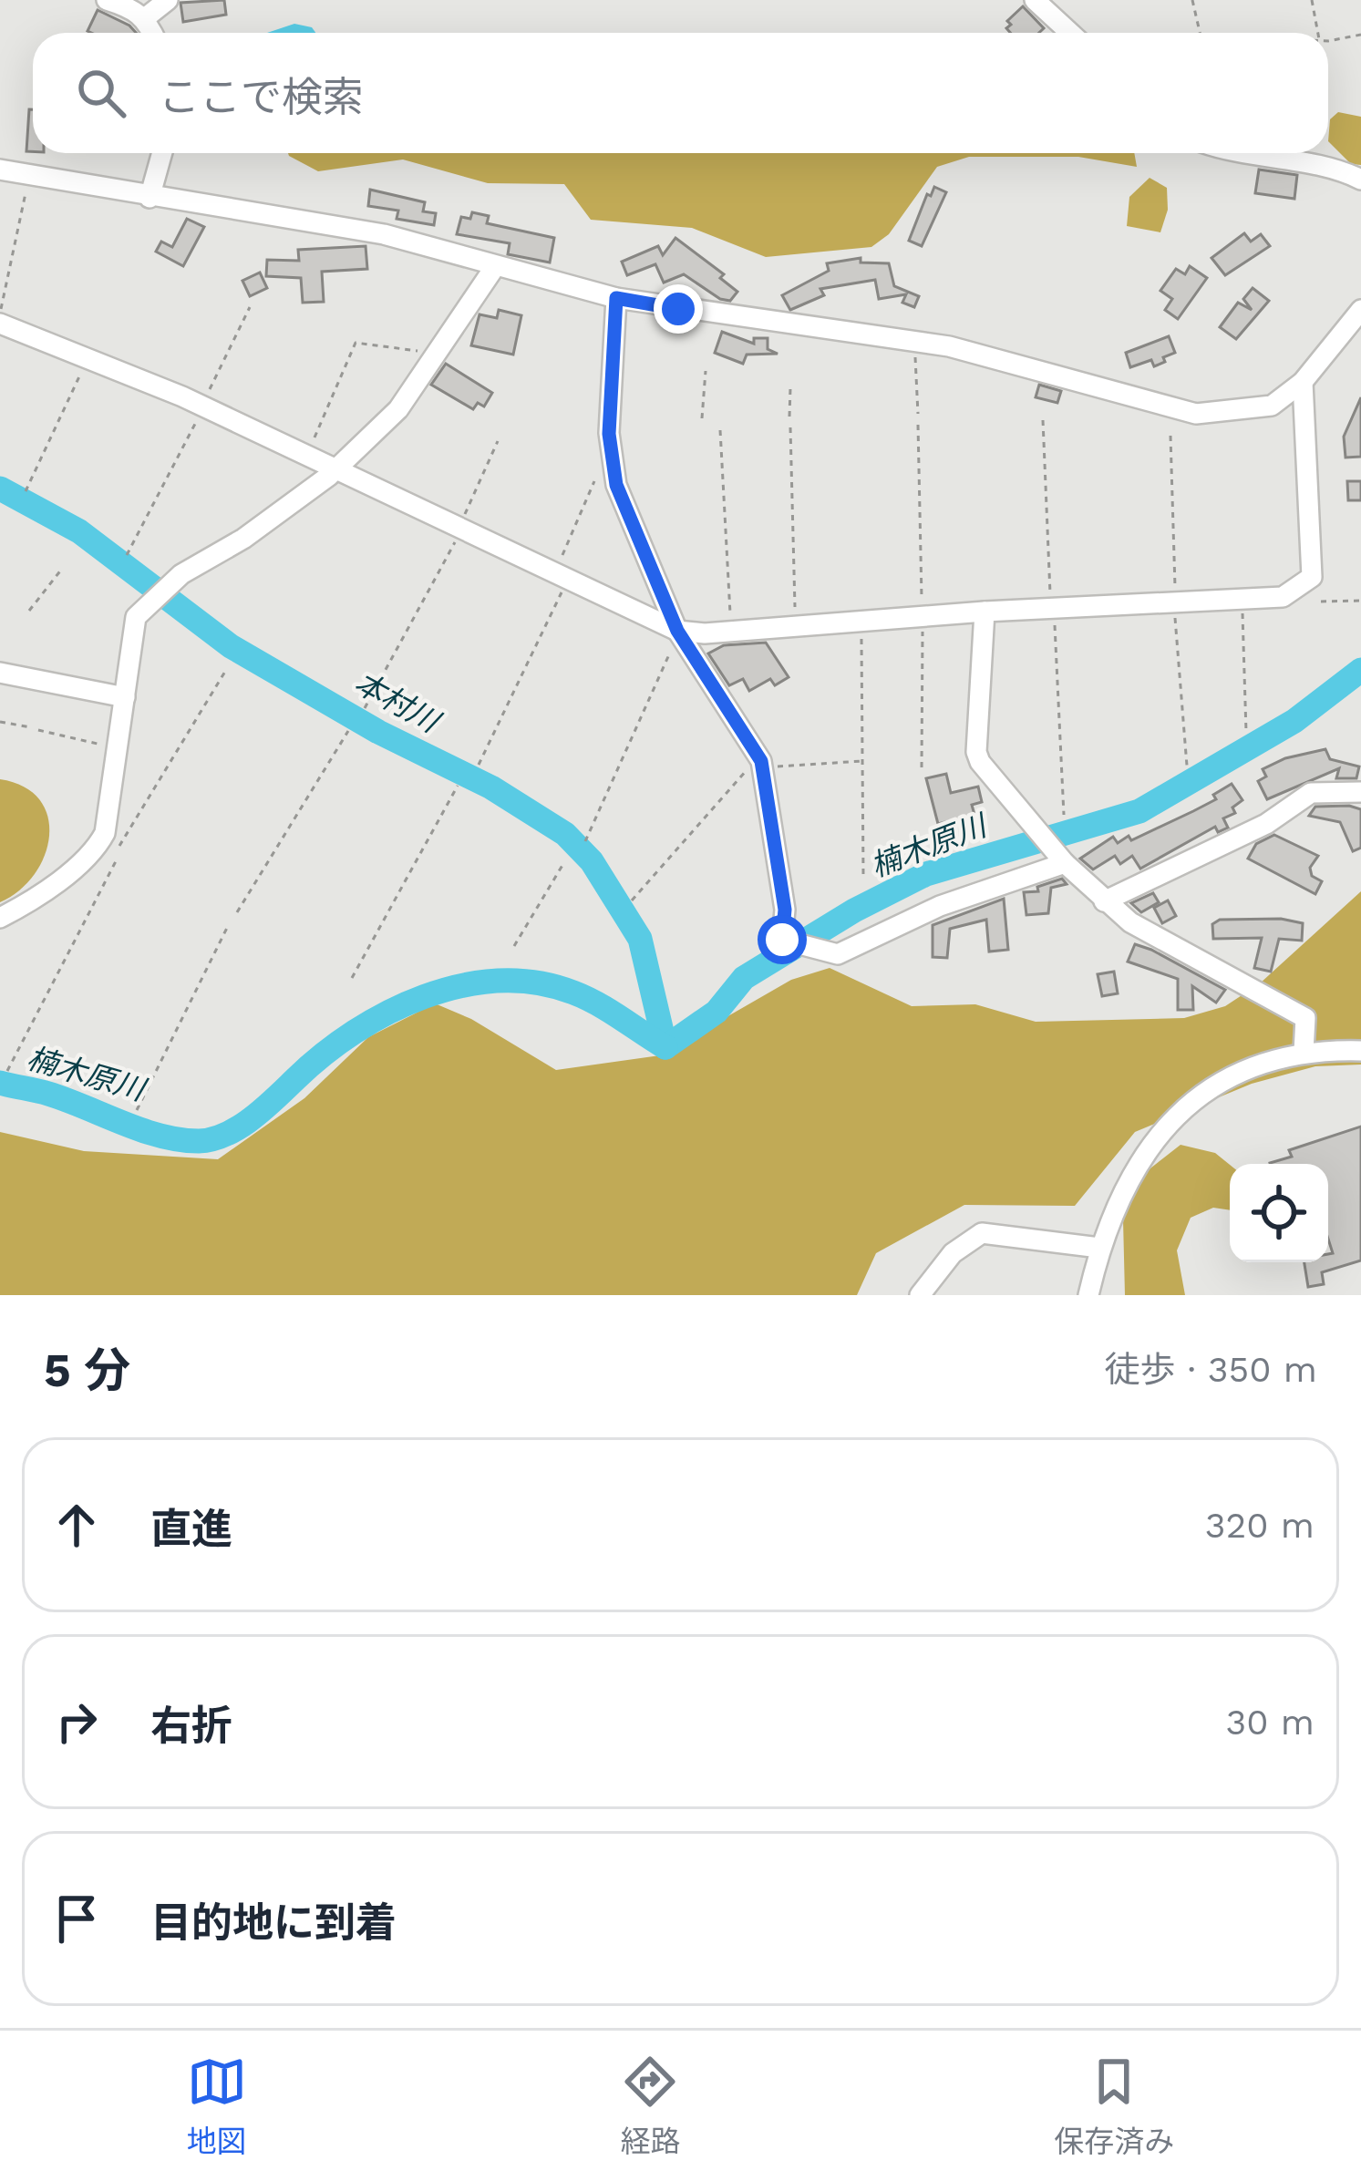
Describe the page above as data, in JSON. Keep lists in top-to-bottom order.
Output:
{
  "water": ["本村川", "楠木原川"],
  "page": {
    "search": "ここで検索",
    "heading": ["5 分", "徒歩 · 350 m"],
    "list": [
      ["直進", "320 m"],
      ["右折", "30 m"],
      "目的地に到着"
    ],
    "nav": ["地図", "経路", "保存済み"]
  }
}
